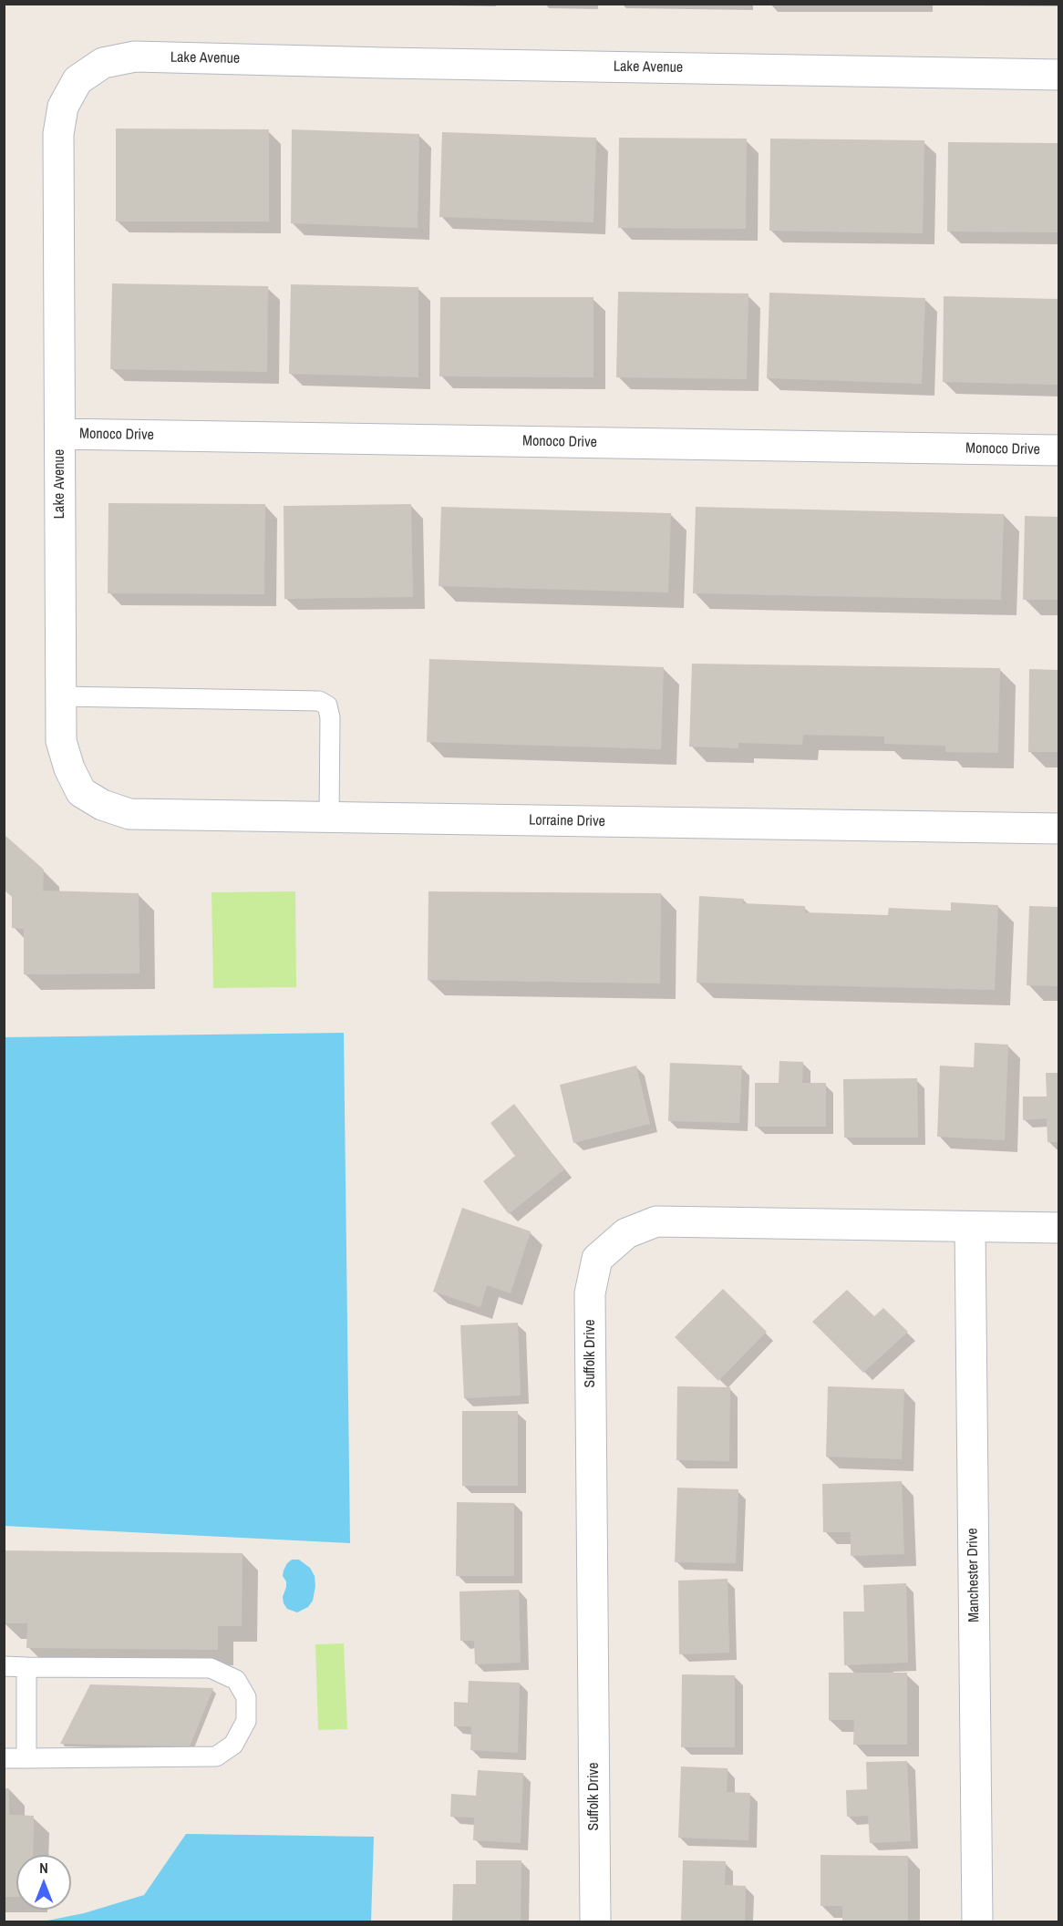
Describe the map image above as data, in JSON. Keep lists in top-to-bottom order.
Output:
{
  "streets": {
    "street": [
      "Lake Avenue",
      "Monoco Drive",
      "Lorraine Drive",
      "Suffolk Drive",
      "Manchester Drive"
    ]
  },
  "crossings": [
    ["Lake Avenue", "Monoco Drive"],
    ["Lake Avenue", "Lorraine Drive"],
    ["Suffolk Drive", "Manchester Drive"]
  ],
  "north": "top"
}
